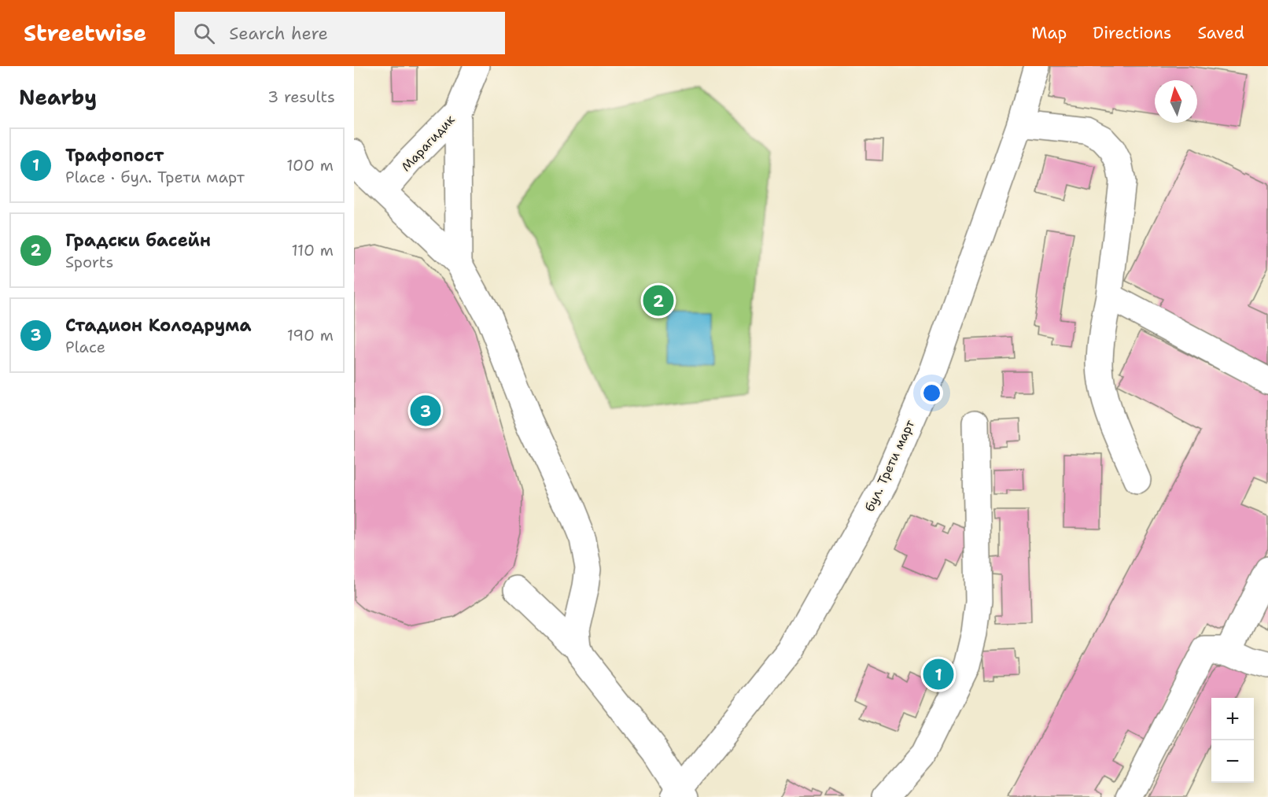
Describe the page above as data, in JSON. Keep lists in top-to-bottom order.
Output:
{
  "streets": {
    "street": ["Марагидик", "бул. Трети март"]
  },
  "north": "top",
  "page": {
    "header": "Streetwise",
    "search": "Search here",
    "nav": ["Map", "Directions", "Saved"],
    "heading": ["Nearby", "3 results"],
    "list": [
      {
        "mark": "1",
        "name": "Трафопост",
        "note": "Place · бул. Трети март",
        "value": "100 m"
      },
      {
        "mark": "2",
        "name": "Градски басейн",
        "note": "Sports",
        "value": "110 m"
      },
      {
        "mark": "3",
        "name": "Стадион Колодрума",
        "note": "Place",
        "value": "190 m"
      }
    ],
    "pins": ["2", "3", "1"],
    "map_buttons": ["+", "−"]
  }
}
